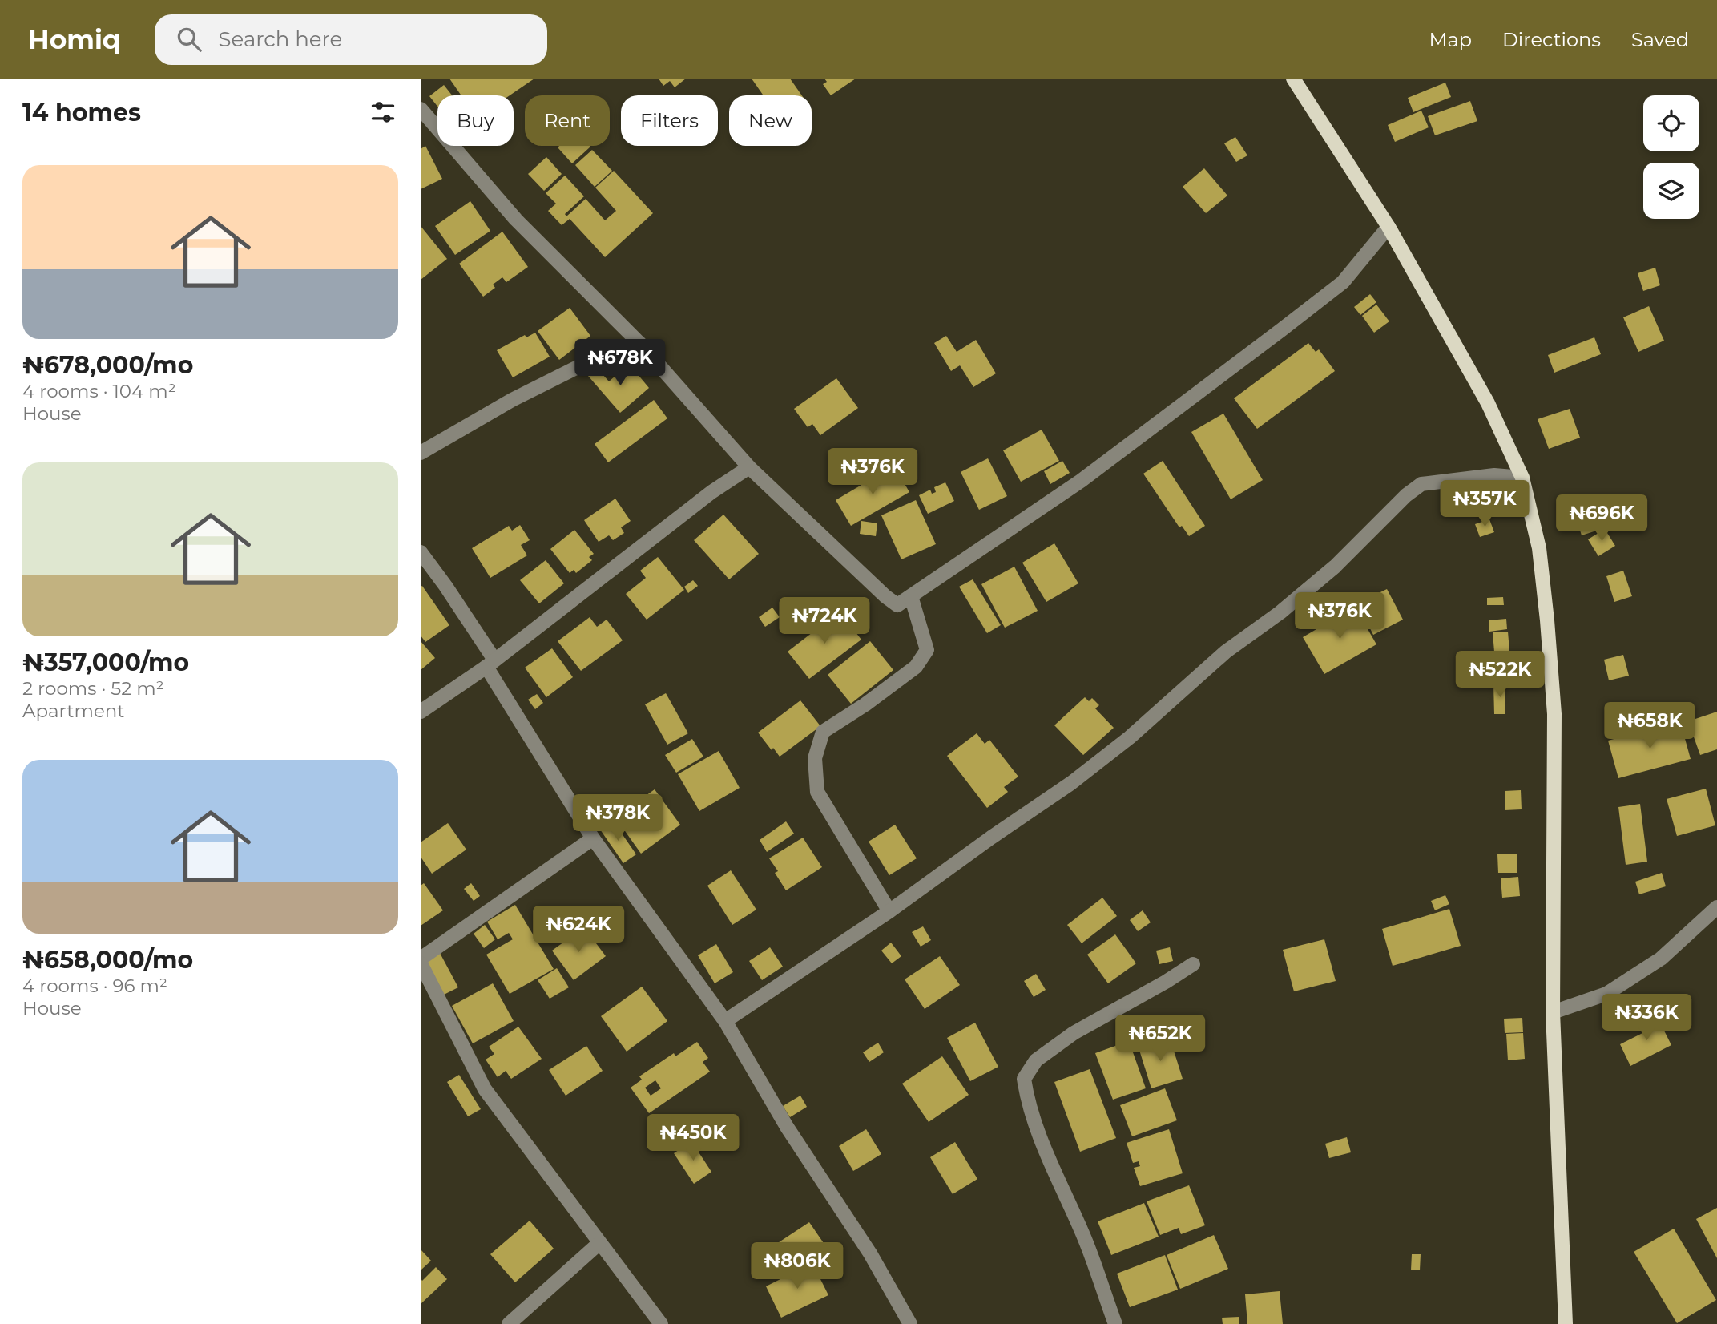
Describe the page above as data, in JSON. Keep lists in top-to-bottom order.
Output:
{
  "page": {
    "header": "Homiq",
    "search": "Search here",
    "nav": ["Map", "Directions", "Saved"],
    "heading": "14 homes",
    "chip": [
      "Buy",
      "Rent",
      "Filters",
      "New"
    ],
    "list": [
      {
        "name": "₦678,000/mo",
        "note": "4 rooms · 104 m² · House"
      },
      {
        "name": "₦357,000/mo",
        "note": "2 rooms · 52 m² · Apartment"
      },
      {
        "name": "₦658,000/mo",
        "note": "4 rooms · 96 m² · House"
      }
    ],
    "price": [
      "₦678K",
      "₦376K",
      "₦357K",
      "₦696K",
      "₦376K",
      "₦724K",
      "₦522K",
      "₦658K",
      "₦378K",
      "₦624K",
      "₦336K",
      "₦652K",
      "₦450K",
      "₦806K"
    ]
  }
}
